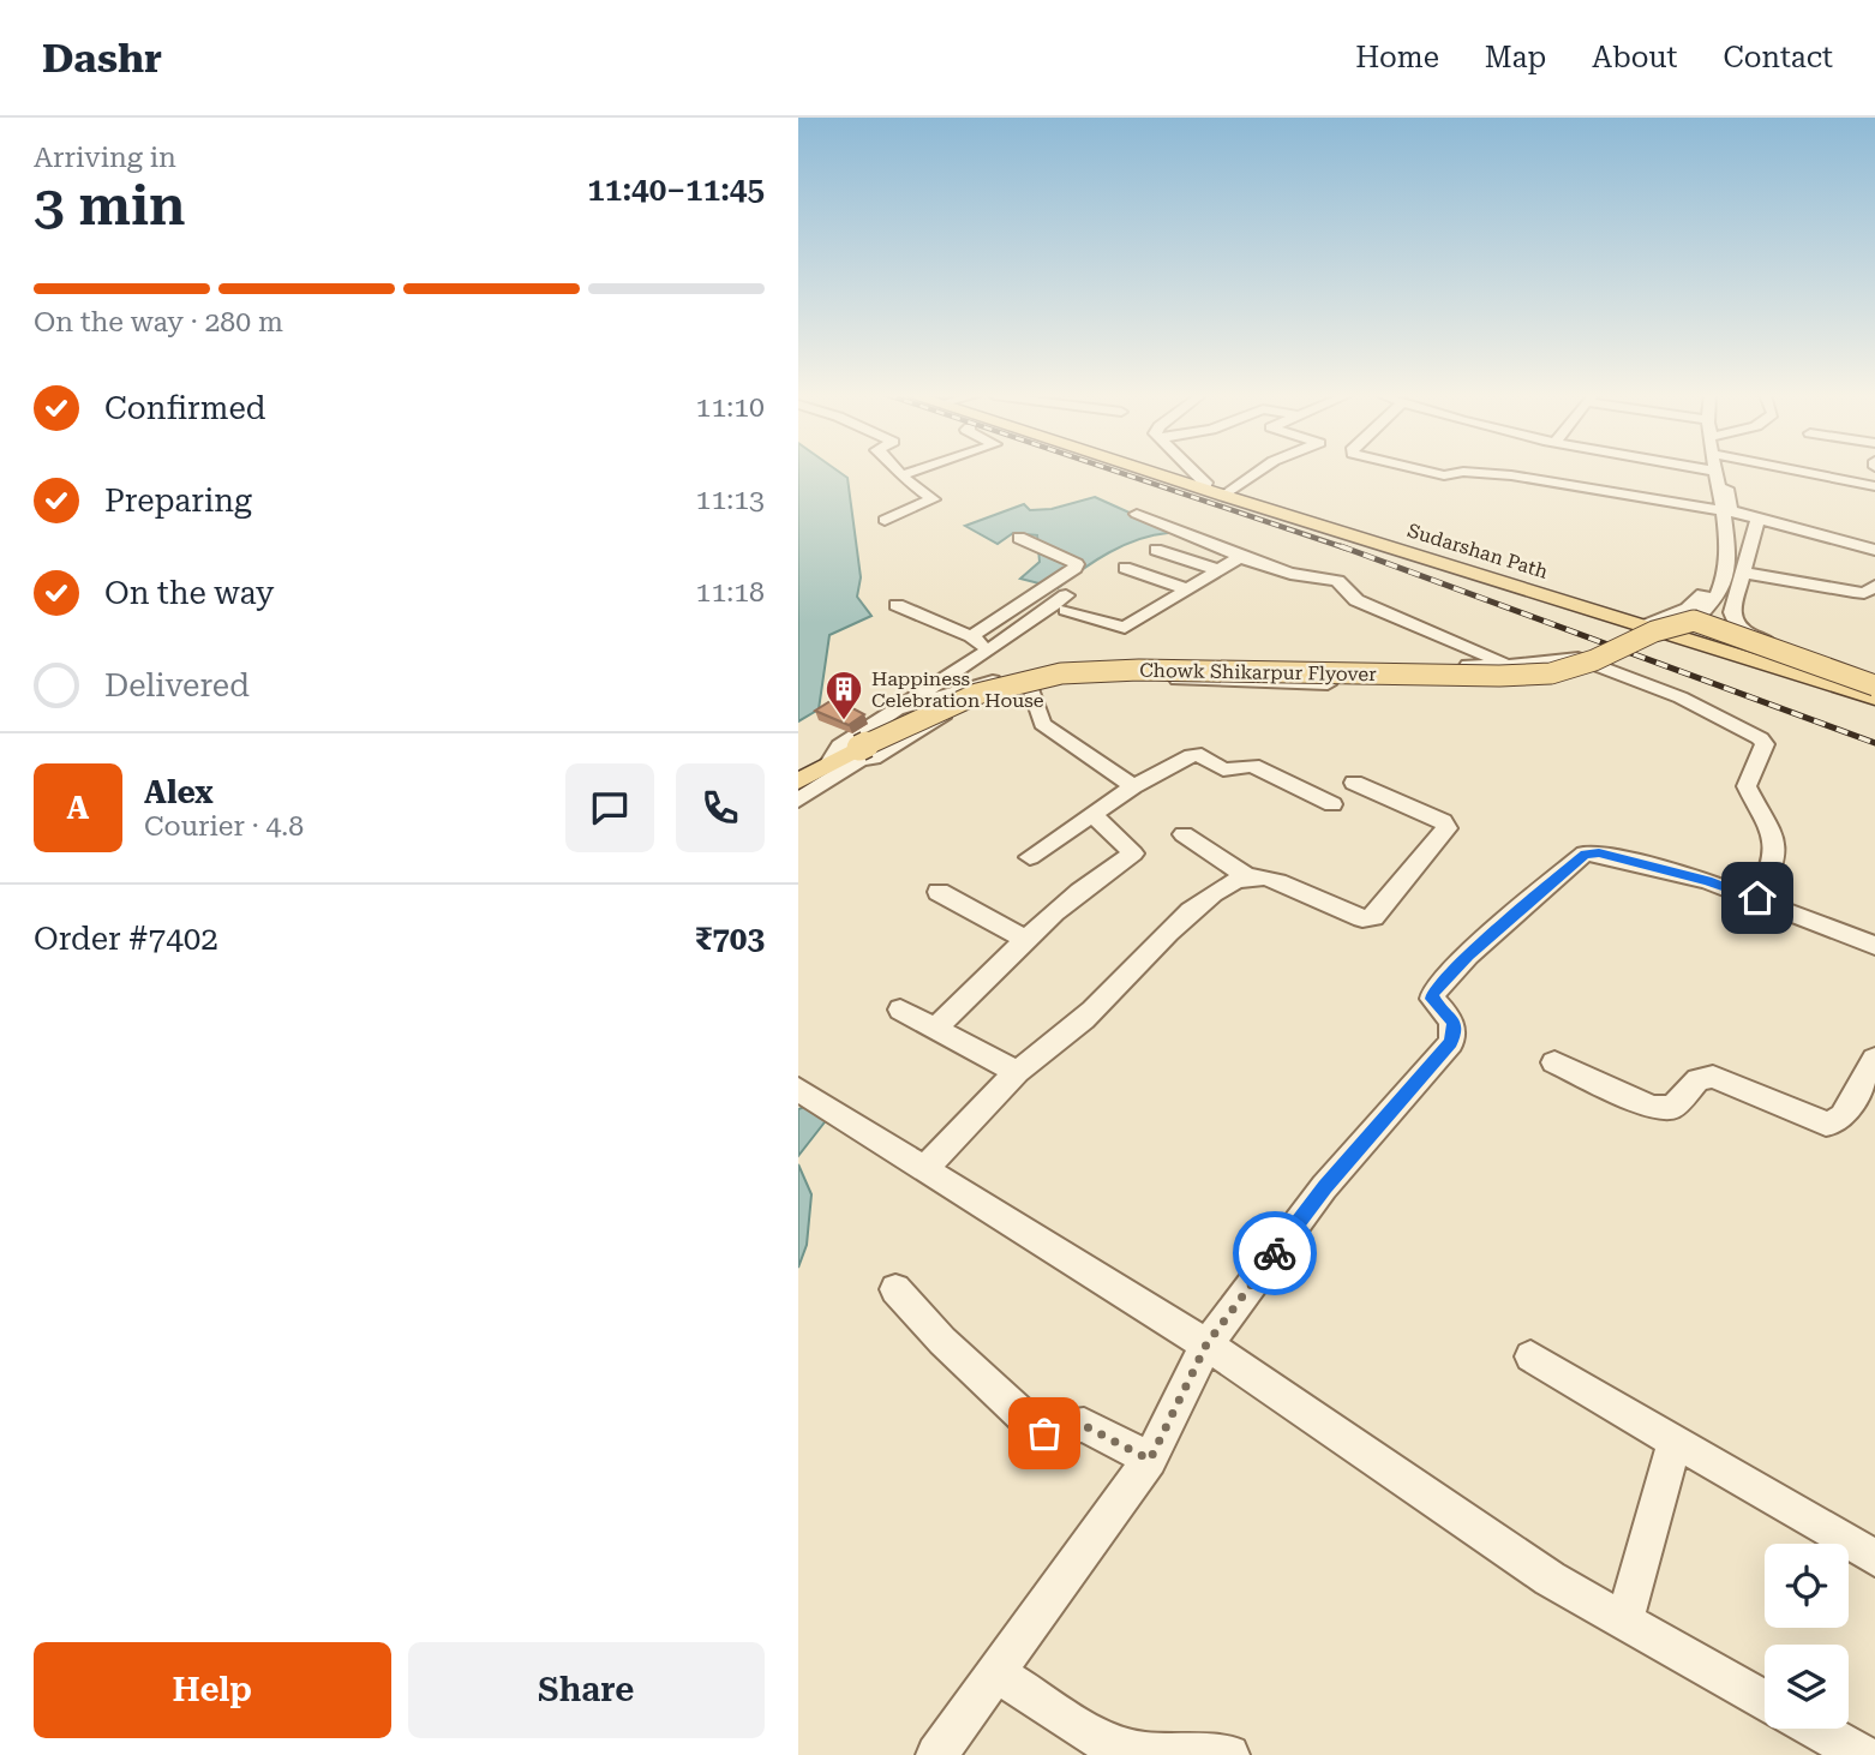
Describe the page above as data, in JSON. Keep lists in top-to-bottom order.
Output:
{
  "streets": {
    "main road": ["Sudarshan Path", "Chowk Shikarpur Flyover"]
  },
  "places": {
    "building": ["Happiness Celebration House"]
  },
  "page": {
    "header": "Dashr",
    "nav": [
      "Home",
      "Map",
      "About",
      "Contact"
    ],
    "heading": ["3 min", "Arriving in", "11:40–11:45"],
    "panel": [
      "Alex",
      "Courier · 4.8",
      "Order #7402",
      "₹703"
    ],
    "bar": "On the way · 280 m",
    "list": [
      ["Confirmed", "11:10"],
      ["Preparing", "11:13"],
      ["On the way", "11:18"],
      "Delivered"
    ],
    "round": "A",
    "buttons": ["Help", "Share"]
  }
}
